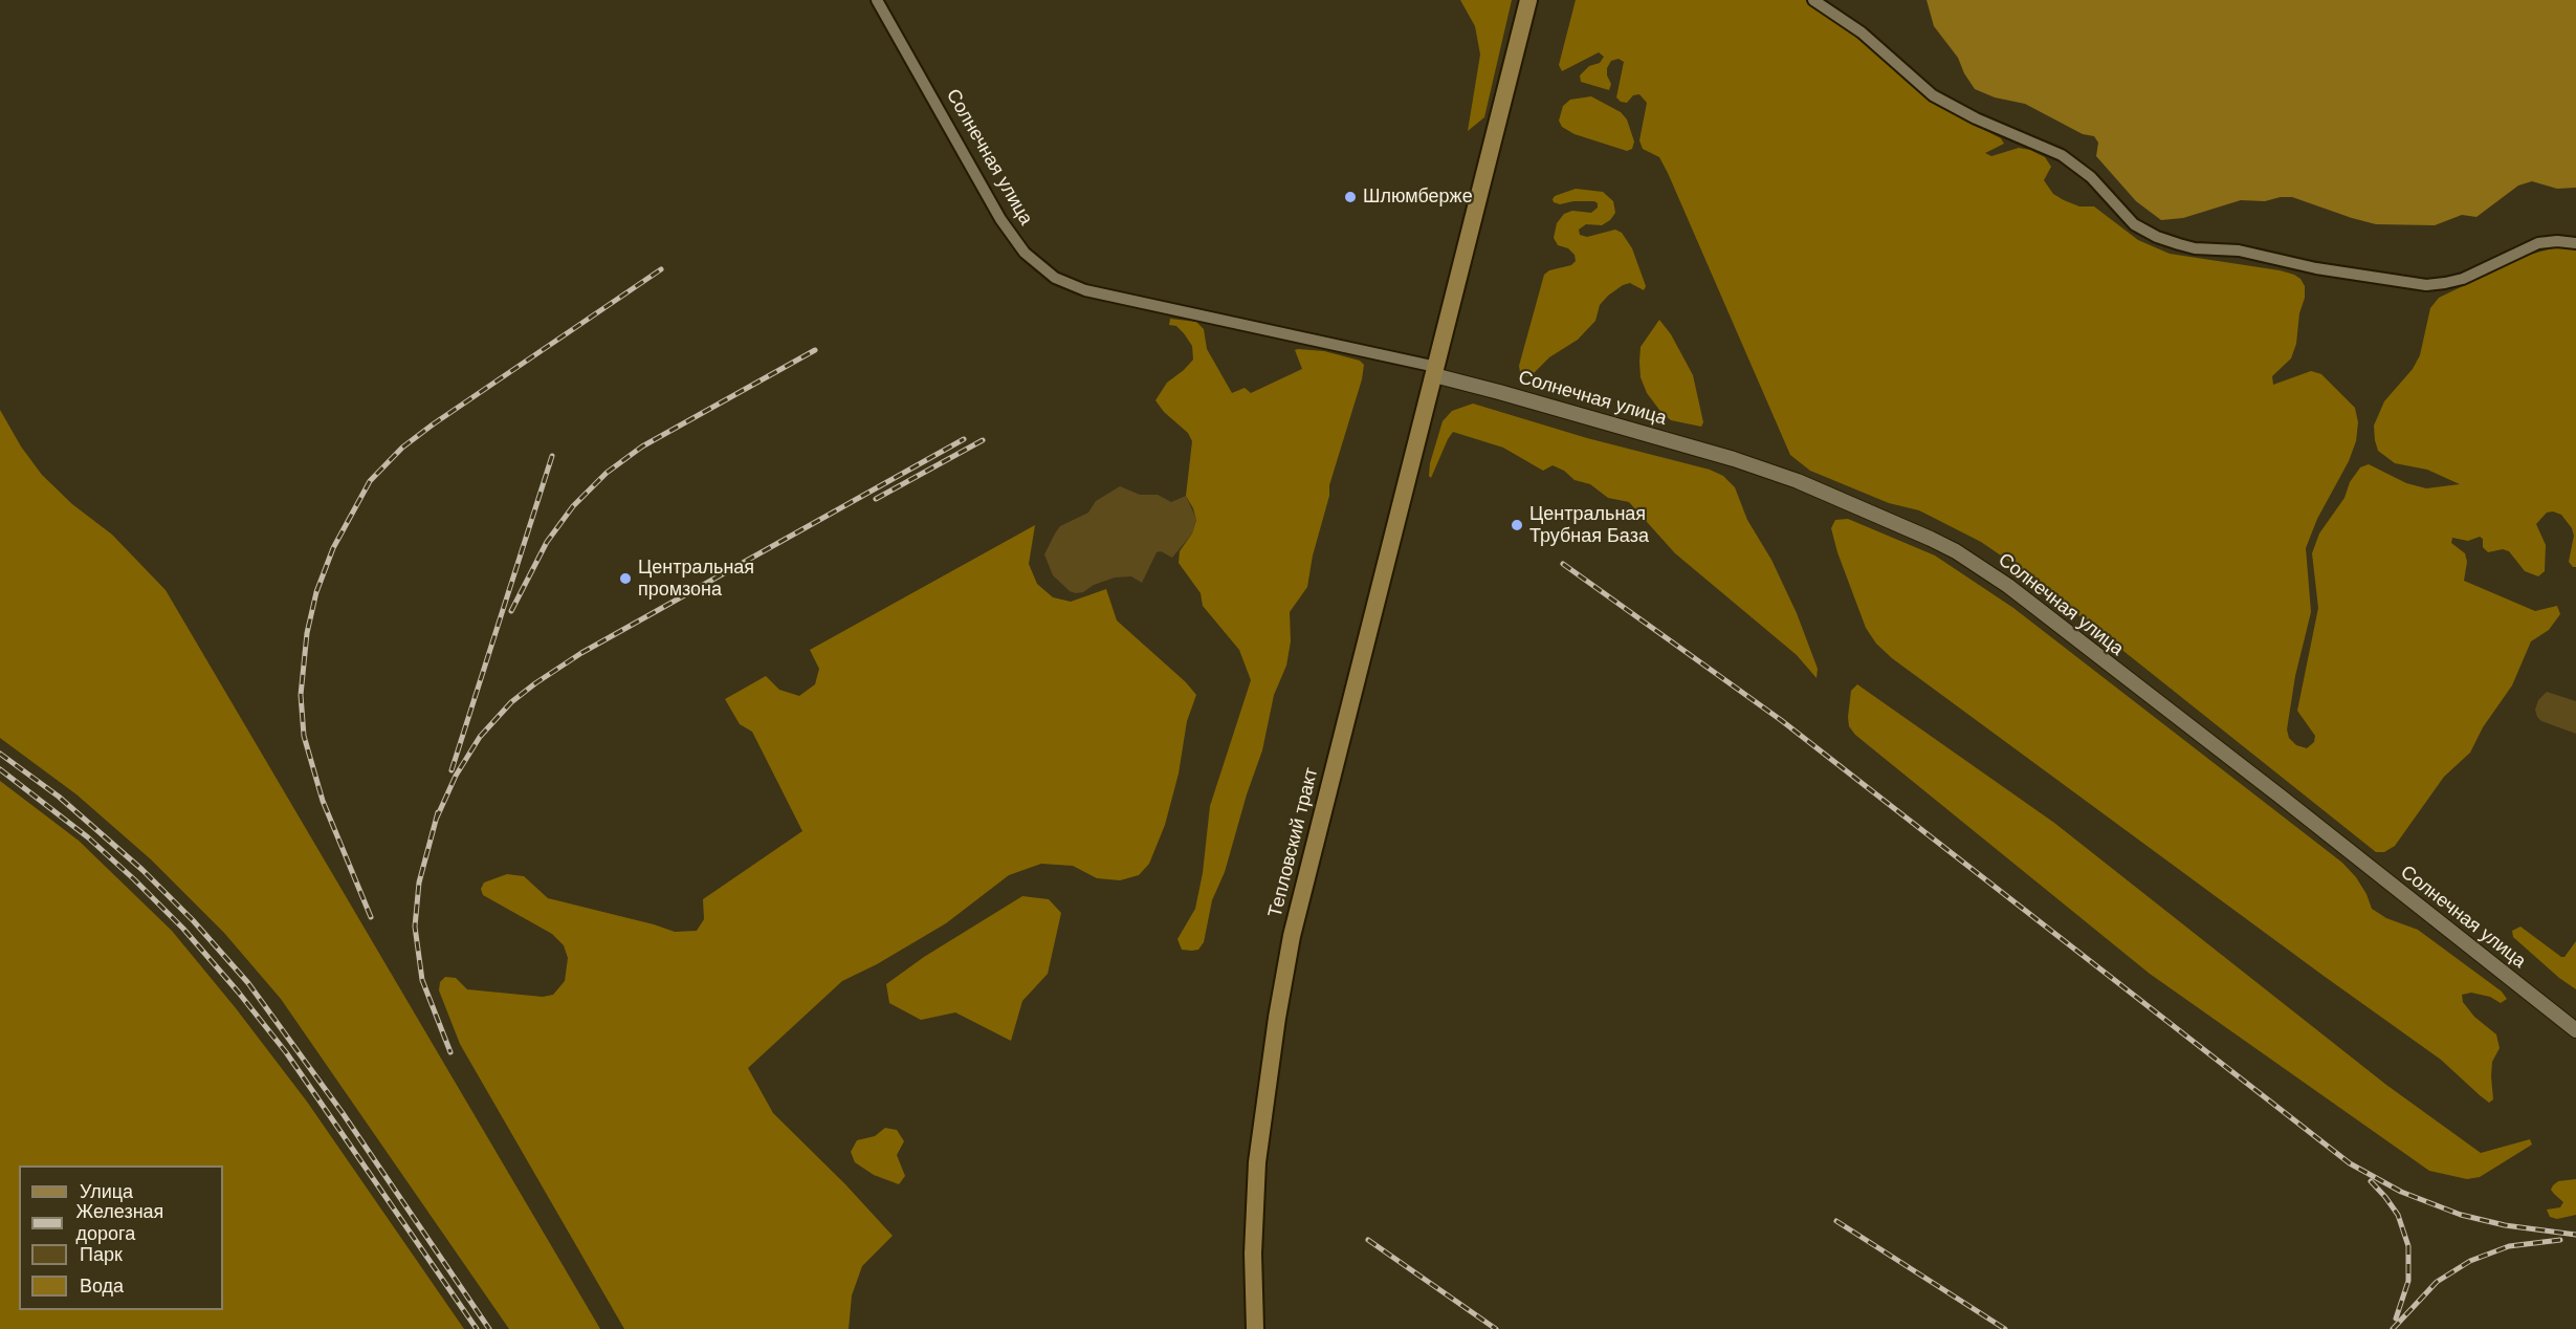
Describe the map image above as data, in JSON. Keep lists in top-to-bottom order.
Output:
{
  "streets": {
    "main road": ["Тепловский тракт"],
    "street": ["Солнечная улица"]
  },
  "crossings": [
    ["Солнечная улица", "Тепловский тракт"]
  ],
  "places": ["Шлюмберже", "Центральная Трубная База", "Центральная промзона"],
  "legend": [
    "Улица",
    "Железная дорога",
    "Парк",
    "Вода"
  ]
}
